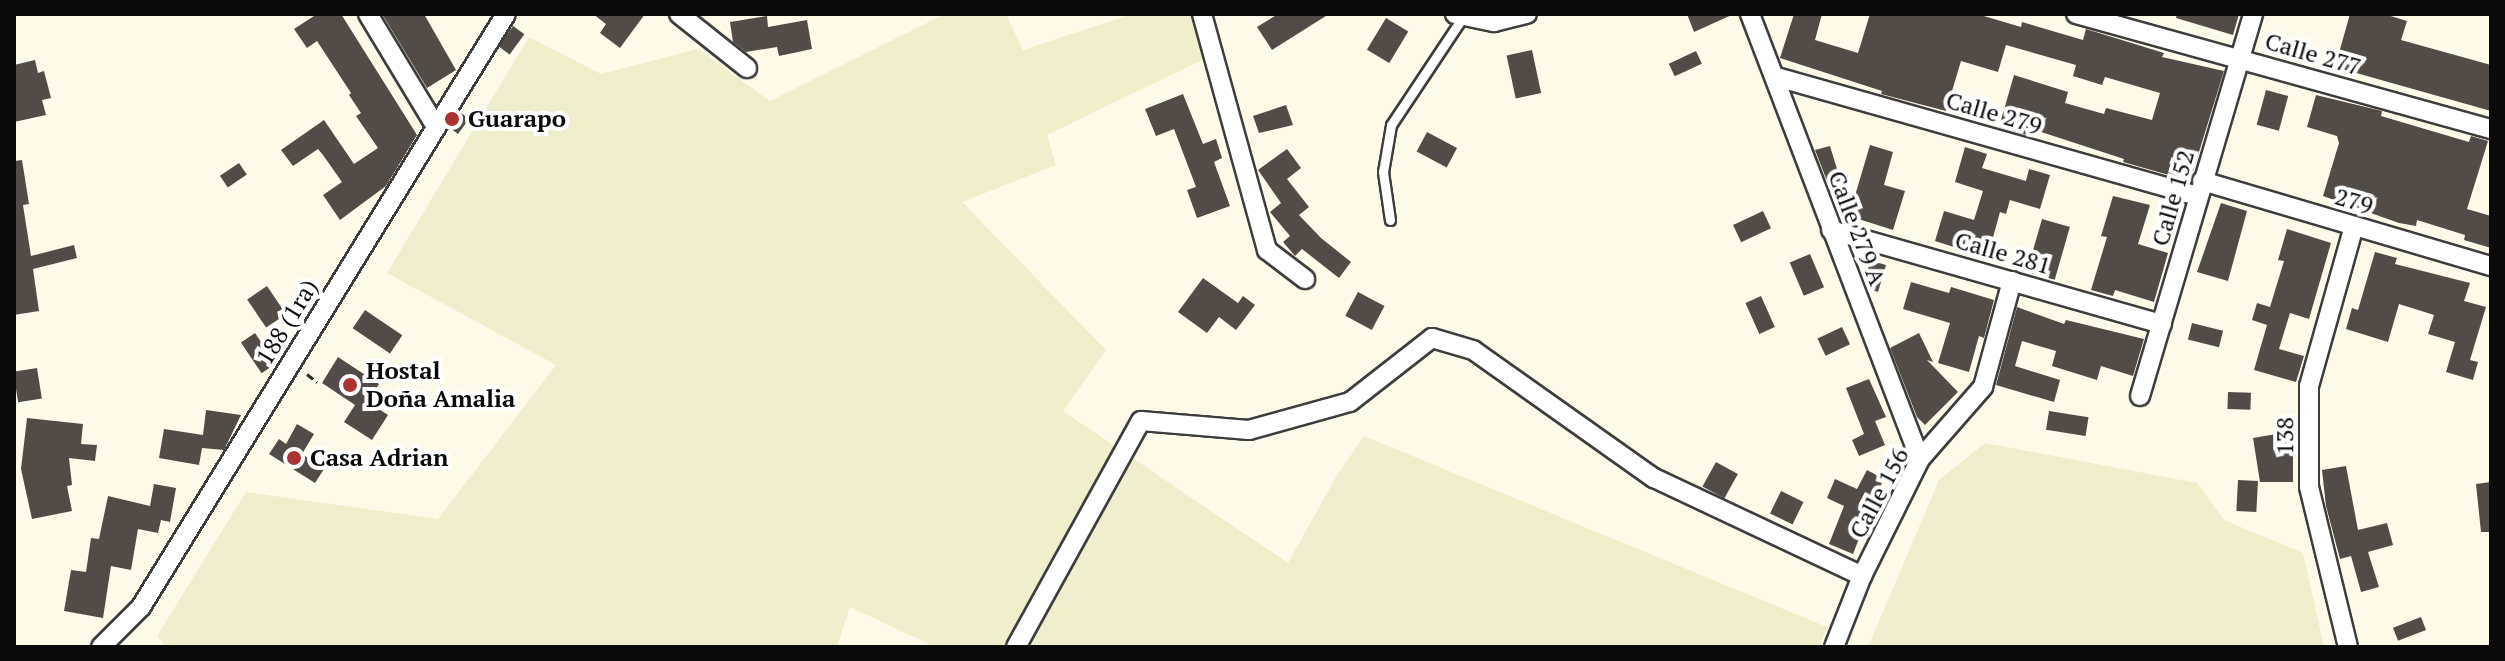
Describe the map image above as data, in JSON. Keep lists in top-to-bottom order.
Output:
{
  "streets": {
    "street": [
      "Calle 277",
      "Calle 279",
      "Calle 152",
      "279",
      "Calle 279 A",
      "Calle 281",
      "188 (1ra)",
      "138",
      "Calle 156"
    ]
  },
  "crossings": [
    ["Calle 277", "Calle 152"],
    ["Calle 279", "Calle 152"],
    ["Calle 279", "279"],
    ["Calle 279", "Calle 279 A"],
    ["Calle 152", "279"],
    ["Calle 152", "Calle 281"],
    ["279", "138"],
    ["Calle 279 A", "Calle 281"],
    ["Calle 279 A", "Calle 156"],
    ["Calle 281", "Calle 156"]
  ],
  "places": ["Guarapo", "Hostal Doña Amalia", "Casa Adrian"]
}
